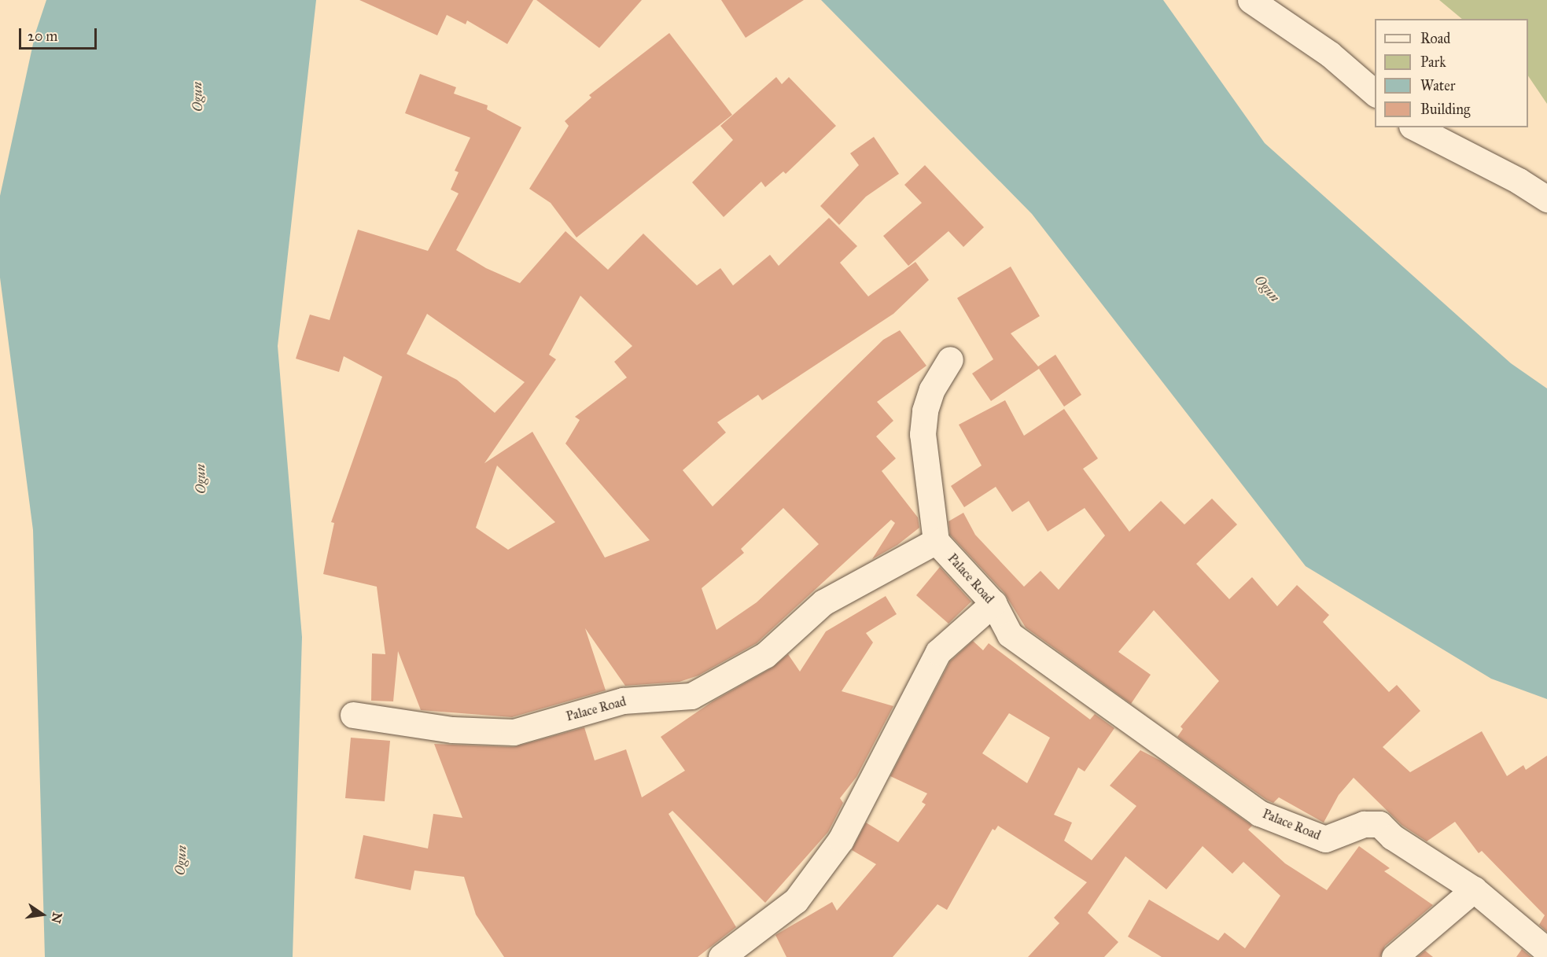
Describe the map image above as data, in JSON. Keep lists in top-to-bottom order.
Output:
{
  "streets": {
    "street": ["Palace Road"]
  },
  "water": ["Ogun"],
  "legend": [
    "Road",
    "Park",
    "Water",
    "Building"
  ],
  "scale_bar": "20 m",
  "north": "right"
}
